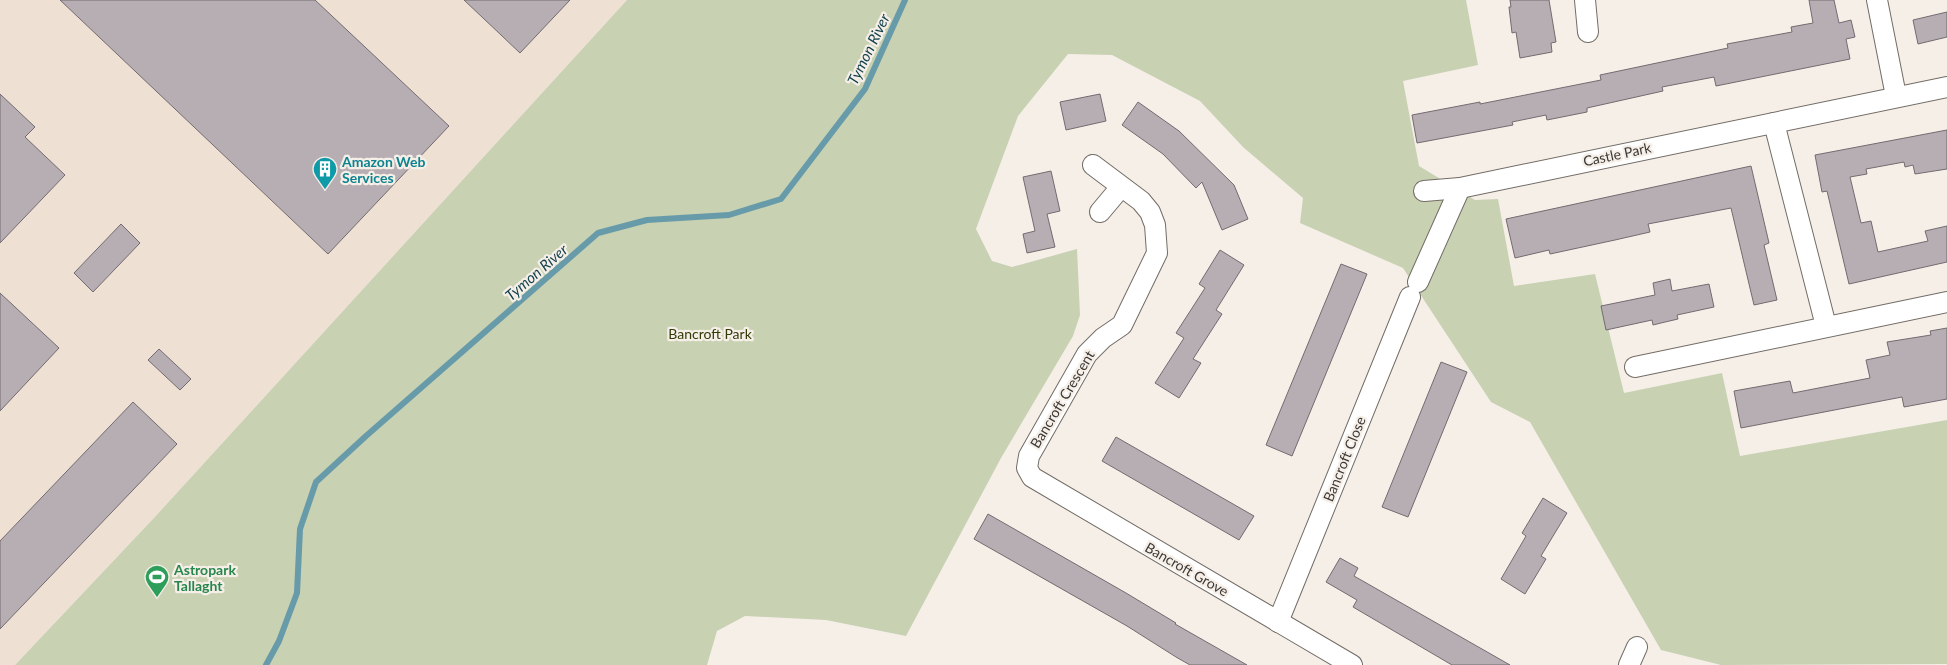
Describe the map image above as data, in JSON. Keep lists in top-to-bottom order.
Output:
{
  "streets": {
    "street": [
      "Castle Park",
      "Bancroft Crescent",
      "Bancroft Close",
      "Bancroft Grove"
    ]
  },
  "crossings": [
    ["Castle Park", "Bancroft Close"],
    ["Bancroft Crescent", "Bancroft Grove"],
    ["Bancroft Close", "Bancroft Grove"]
  ],
  "water": ["Tymon River"],
  "parks": ["Bancroft Park"],
  "places": {
    "building": ["Amazon Web Services"],
    "sports": ["Astropark Tallaght"]
  }
}
